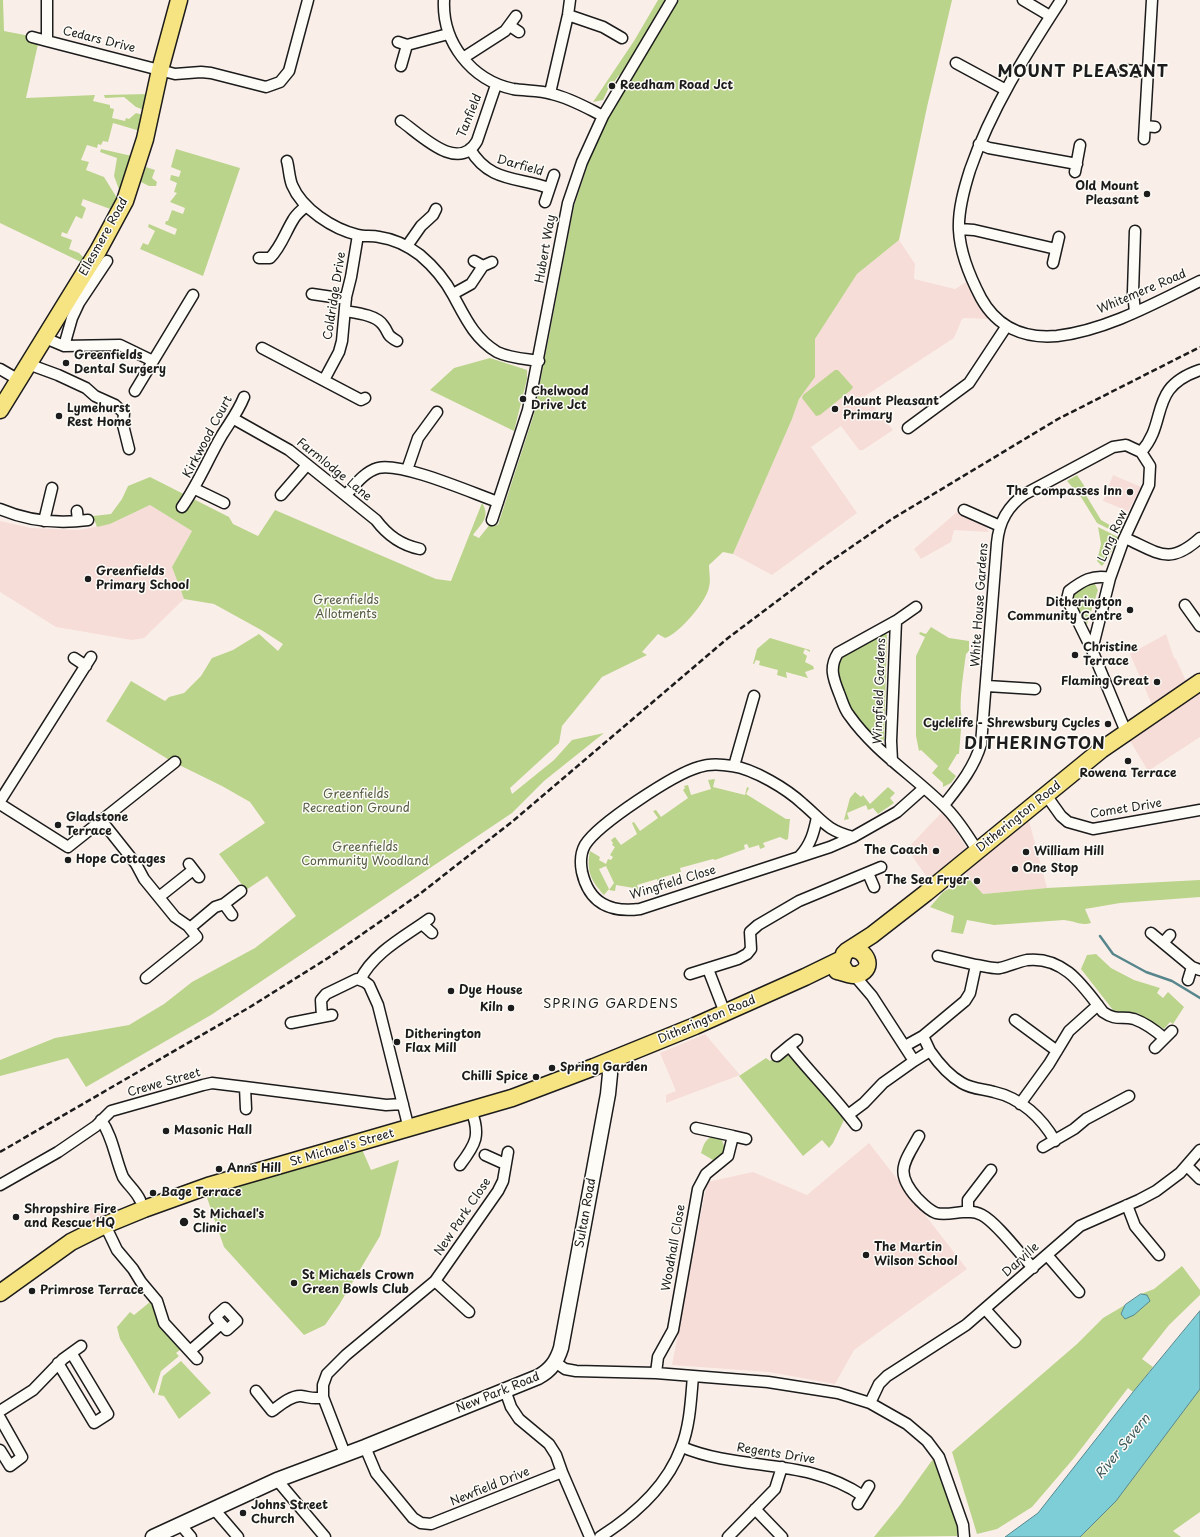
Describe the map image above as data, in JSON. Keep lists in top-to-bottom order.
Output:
{
  "streets": {
    "main road": ["Ellesmere Road", "Ditherington Road", "St Michael's Street"],
    "street": [
      "Cedars Drive",
      "Tanfield",
      "Darfield",
      "Hubert Way",
      "Whitemere Road",
      "Coldridge Drive",
      "Kirkwood Court",
      "Farmlodge Lane",
      "Long Row",
      "White House Gardens",
      "Wingfield Gardens",
      "Comet Drive",
      "Wingfield Close",
      "Crewe Street",
      "Sultan Road",
      "New Park Close",
      "Woodhall Close",
      "Darville",
      "New Park Road",
      "Regents Drive",
      "Newfield Drive"
    ]
  },
  "crossings": [
    ["Cedars Drive", "Ellesmere Road"],
    ["Tanfield", "Darfield"],
    ["Kirkwood Court", "Farmlodge Lane"],
    ["Long Row", "White House Gardens"],
    ["White House Gardens", "Wingfield Gardens"],
    ["Wingfield Gardens", "Ditherington Road"],
    ["Wingfield Gardens", "Wingfield Close"],
    ["Comet Drive", "Ditherington Road"],
    ["Ditherington Road", "St Michael's Street"],
    ["Ditherington Road", "Sultan Road"],
    ["St Michael's Street", "Sultan Road"],
    ["Sultan Road", "New Park Road"],
    ["New Park Road", "Newfield Drive"]
  ],
  "districts": ["MOUNT PLEASANT", "DITHERINGTON", "SPRING GARDENS"],
  "water": ["River Severn"],
  "parks": ["Greenfields Allotments", "Greenfields Recreation Ground", "Greenfields Community Woodland"],
  "places": [
    "Reedham Road Jct",
    "Old Mount Pleasant",
    "Greenfields Dental Surgery",
    "Chelwood Drive Jct",
    "Mount Pleasant Primary",
    "Lymehurst Rest Home",
    "The Compasses Inn",
    "Greenfields Primary School",
    "Ditherington Community Centre",
    "Christine Terrace",
    "Flaming Great",
    "Cyclelife - Shrewsbury Cycles",
    "Rowena Terrace",
    "Gladstone Terrace",
    "The Coach",
    "William Hill",
    "Hope Cottages",
    "One Stop",
    "The Sea Fryer",
    "Dye House",
    "Kiln",
    "Ditherington Flax Mill",
    "Spring Garden",
    "Chilli Spice",
    "Masonic Hall",
    "Anns Hill",
    "Bage Terrace",
    "Shropshire Fire and Rescue HQ",
    "St Michael's Clinic",
    "The Martin Wilson School",
    "St Michaels Crown Green Bowls Club",
    "Primrose Terrace",
    "Johns Street Church"
  ]
}
